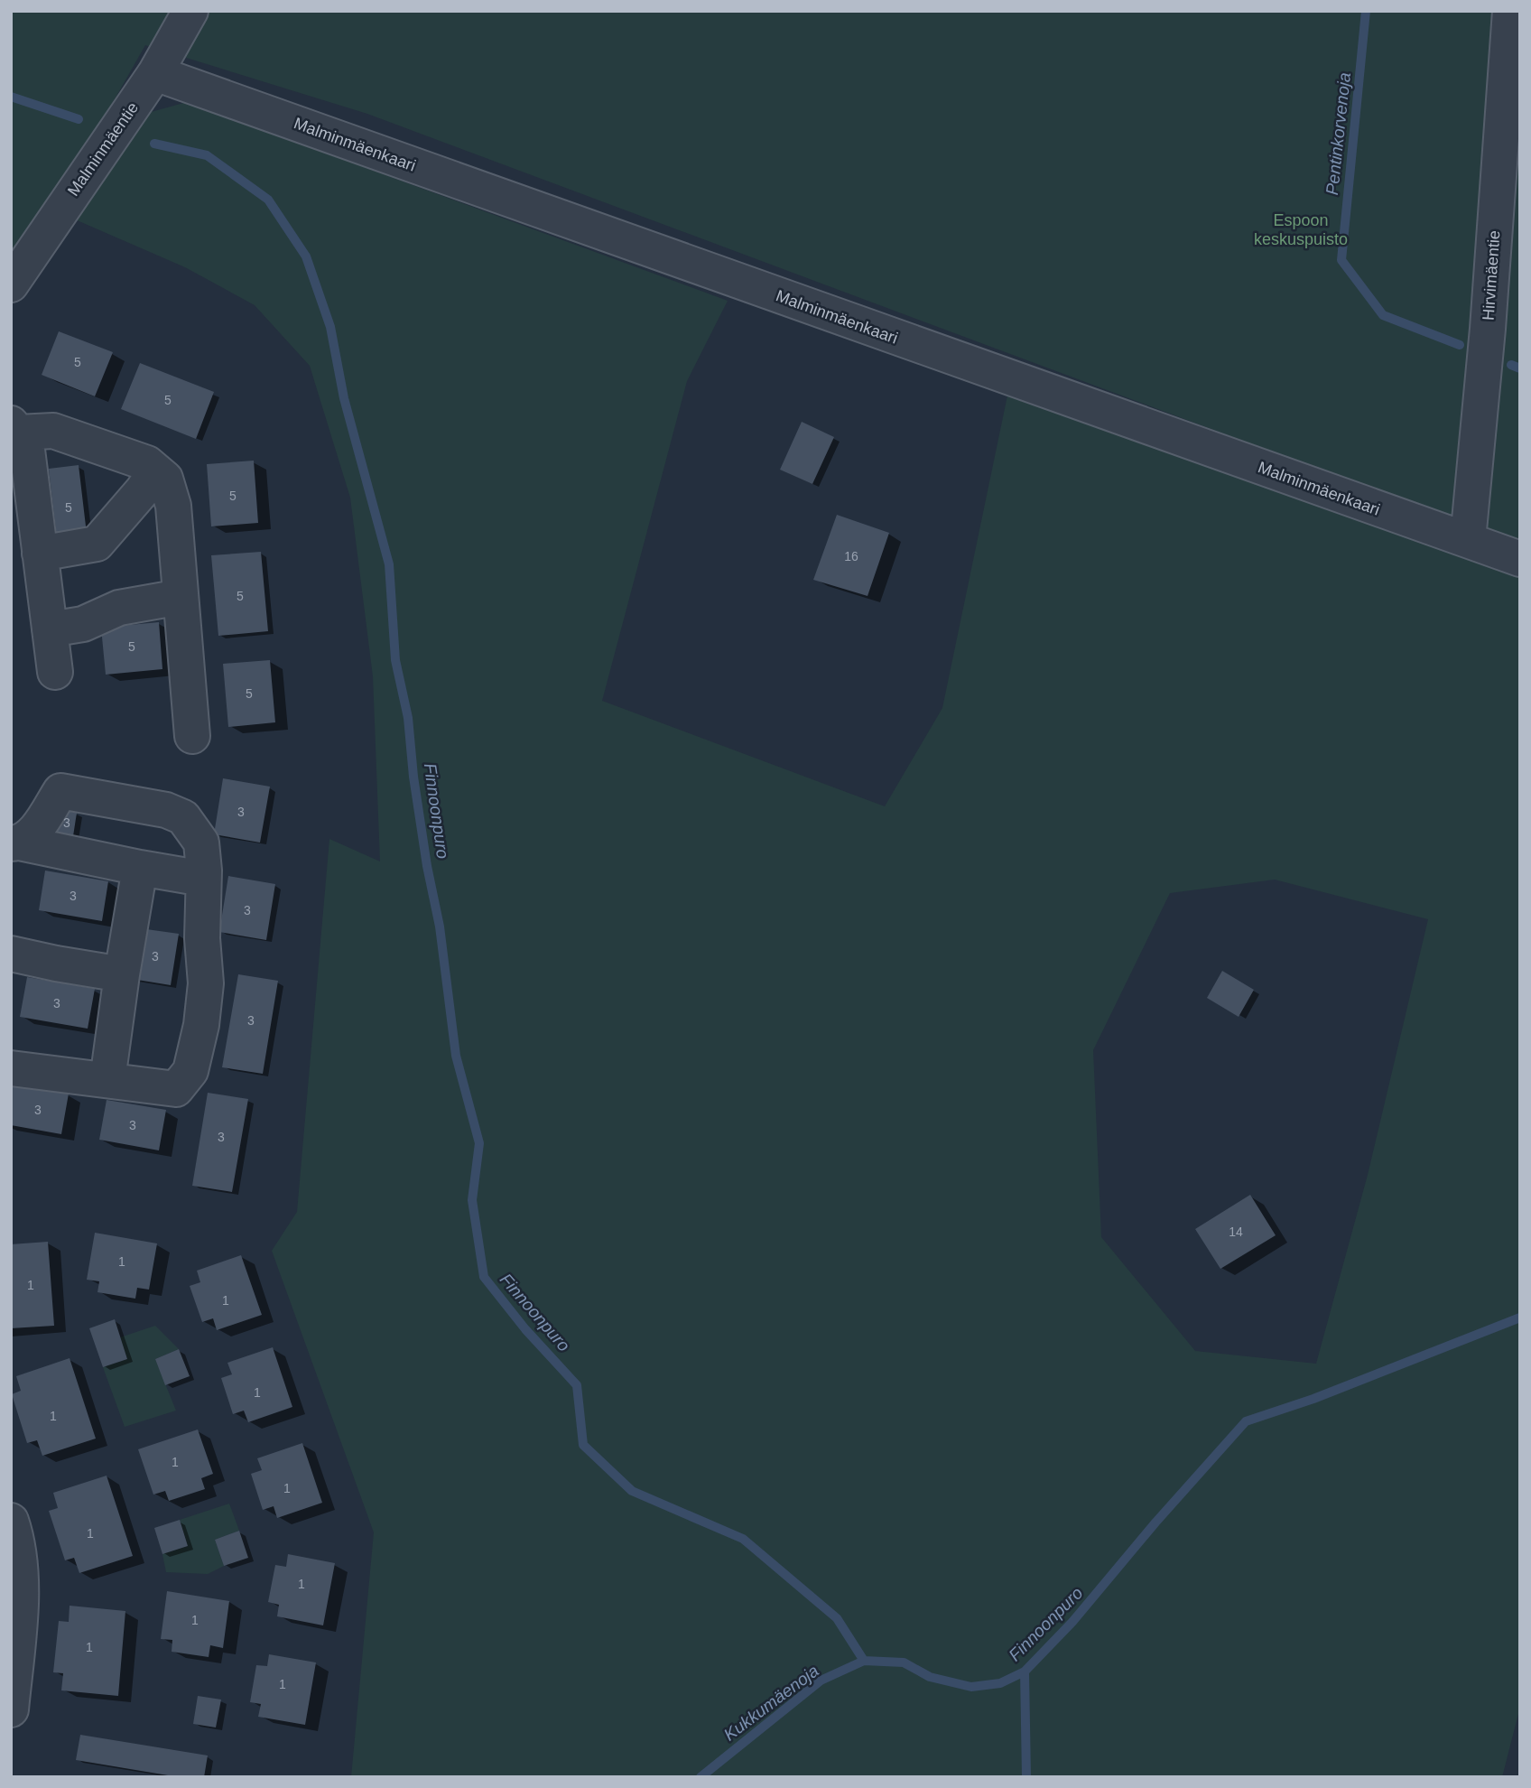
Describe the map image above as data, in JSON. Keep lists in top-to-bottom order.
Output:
{
  "streets": {
    "street": ["Malminmäenkaari", "Malminmäentie", "Hirvimäentie"]
  },
  "crossings": [
    ["Malminmäenkaari", "Malminmäentie"],
    ["Malminmäenkaari", "Hirvimäentie"]
  ],
  "water": ["Pentinkorvenoja", "Finnoonpuro", "Kukkumäenoja"],
  "parks": ["Espoon keskuspuisto"],
  "house_numbers": [
    "5",
    "5",
    "5",
    "5",
    "16",
    "5",
    "5",
    "5",
    "3",
    "3",
    "3",
    "3",
    "3",
    "3",
    "3",
    "3",
    "3",
    "3",
    "14",
    "1",
    "1",
    "1",
    "1",
    "1",
    "1",
    "1",
    "1",
    "1",
    "1",
    "1",
    "1"
  ]
}
